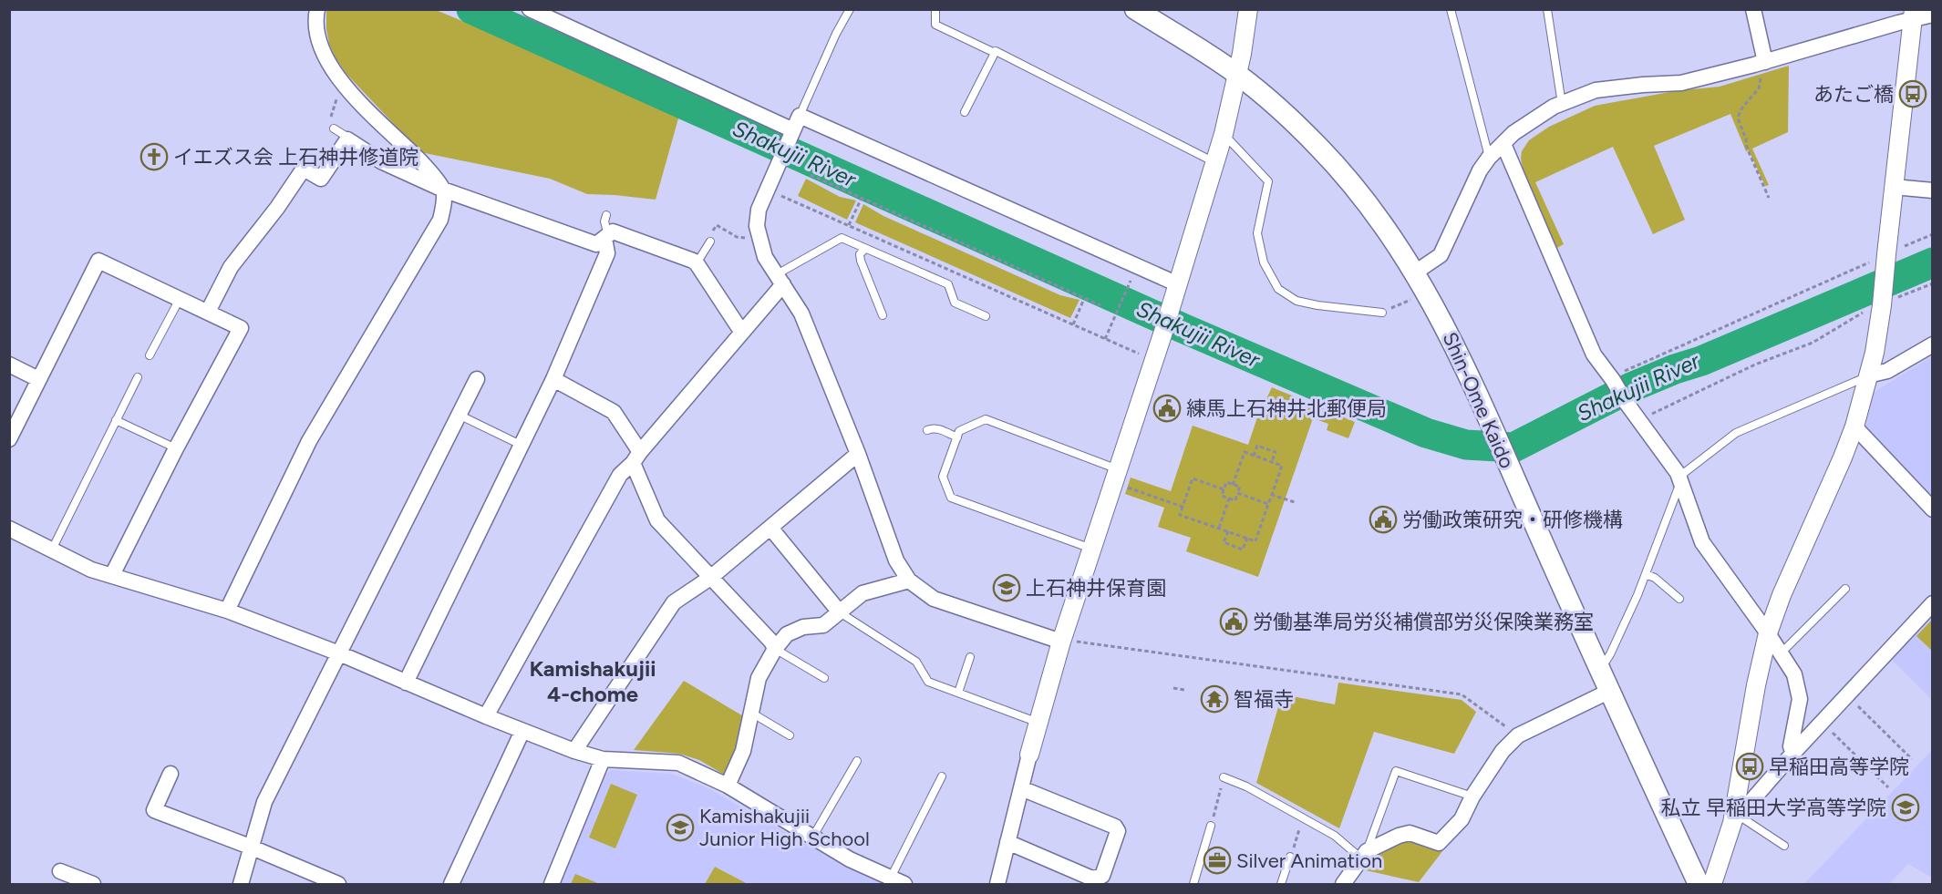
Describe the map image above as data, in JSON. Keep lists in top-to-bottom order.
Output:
{
  "streets": {
    "main road": ["Shin-Ome Kaido"]
  },
  "districts": ["Kamishakujii 4-chome"],
  "water": ["Shakujii River"],
  "places": {
    "bus stop": ["あたご橋", "早稲田高等学院"],
    "church": ["イエズス会 上石神井修道院"],
    "public building": ["練馬上石神井北郵便局", "労働政策研究・研修機構", "労働基準局労災補償部労災保険業務室"],
    "school or university": ["上石神井保育園", "私立 早稲田大学高等学院", "Kamishakujii Junior High School"],
    "temple": ["智福寺"],
    "office": ["Silver Animation"]
  }
}
